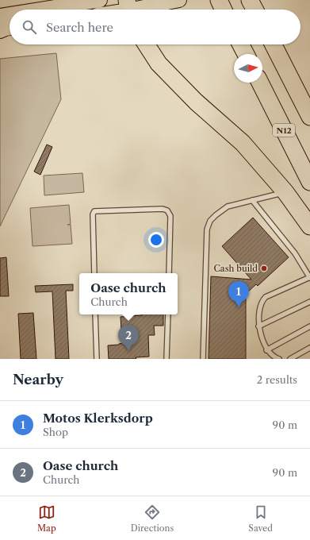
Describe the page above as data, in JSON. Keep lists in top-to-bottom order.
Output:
{
  "streets": {
    "highway": ["N12"]
  },
  "places": ["Cash build"],
  "north": "right",
  "page": {
    "search": "Search here",
    "popup": ["Oase church", "Church"],
    "pins": ["1", "2"],
    "heading": ["Nearby", "2 results"],
    "list": [
      {
        "mark": "1",
        "name": "Motos Klerksdorp",
        "note": "Shop",
        "value": "90 m"
      },
      {
        "mark": "2",
        "name": "Oase church",
        "note": "Church",
        "value": "90 m"
      }
    ],
    "nav": ["Map", "Directions", "Saved"]
  }
}
